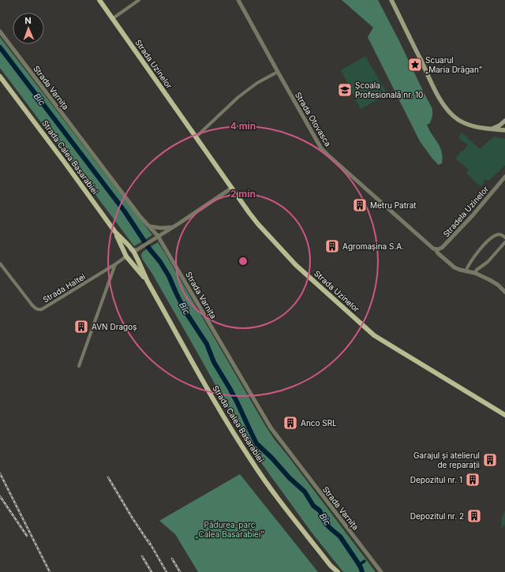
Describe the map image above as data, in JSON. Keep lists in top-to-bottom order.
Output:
{
  "streets": {
    "main road": ["Strada Uzinelor", "Strada Calea Basarabiei"],
    "street": [
      "Strada Varnița",
      "Strada Otovasca",
      "Stradela Uzinelor",
      "Strada Haltei"
    ]
  },
  "crossings": [
    ["Strada Otovasca", "Stradela Uzinelor"],
    ["Strada Calea Basarabiei", "Strada Haltei"]
  ],
  "water": ["Bîc"],
  "parks": ["Pădurea-parc „Calea Basarabiei”"],
  "places": {
    "place": ["Scuarul „Maria Drăgan”"],
    "school or university": ["Școala Profesională nr. 10"],
    "building": [
      "Metru Patrat",
      "Agromașina S.A.",
      "AVN Dragoș",
      "Anco SRL",
      "Garajul și atelierul de reparații",
      "Depozitul nr. 1",
      "Depozitul nr. 2"
    ]
  },
  "north": "top",
  "rings": ["4 min", "2 min"]
}
